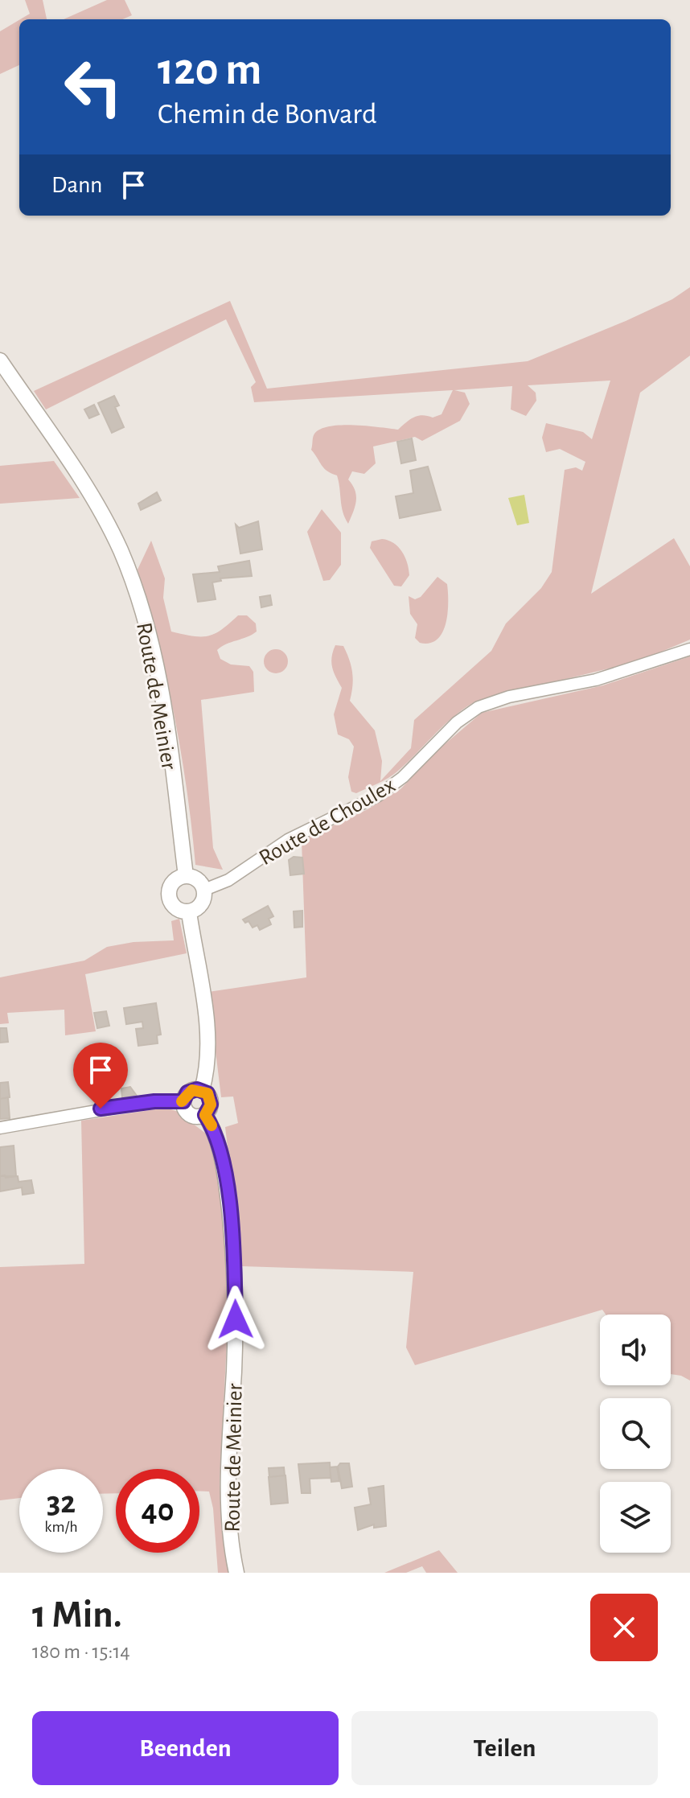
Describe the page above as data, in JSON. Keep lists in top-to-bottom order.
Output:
{
  "streets": {
    "street": ["Route de Meinier", "Route de Choulex"]
  },
  "crossings": [
    ["Route de Meinier", "Route de Choulex"]
  ],
  "page": {
    "turn": ["120 m", "Chemin de Bonvard"],
    "then": "Dann",
    "speed": "32 km/h",
    "limit": "40",
    "heading": ["1 Min.", "180 m · 15:14"],
    "buttons": ["Beenden", "Teilen"]
  }
}
